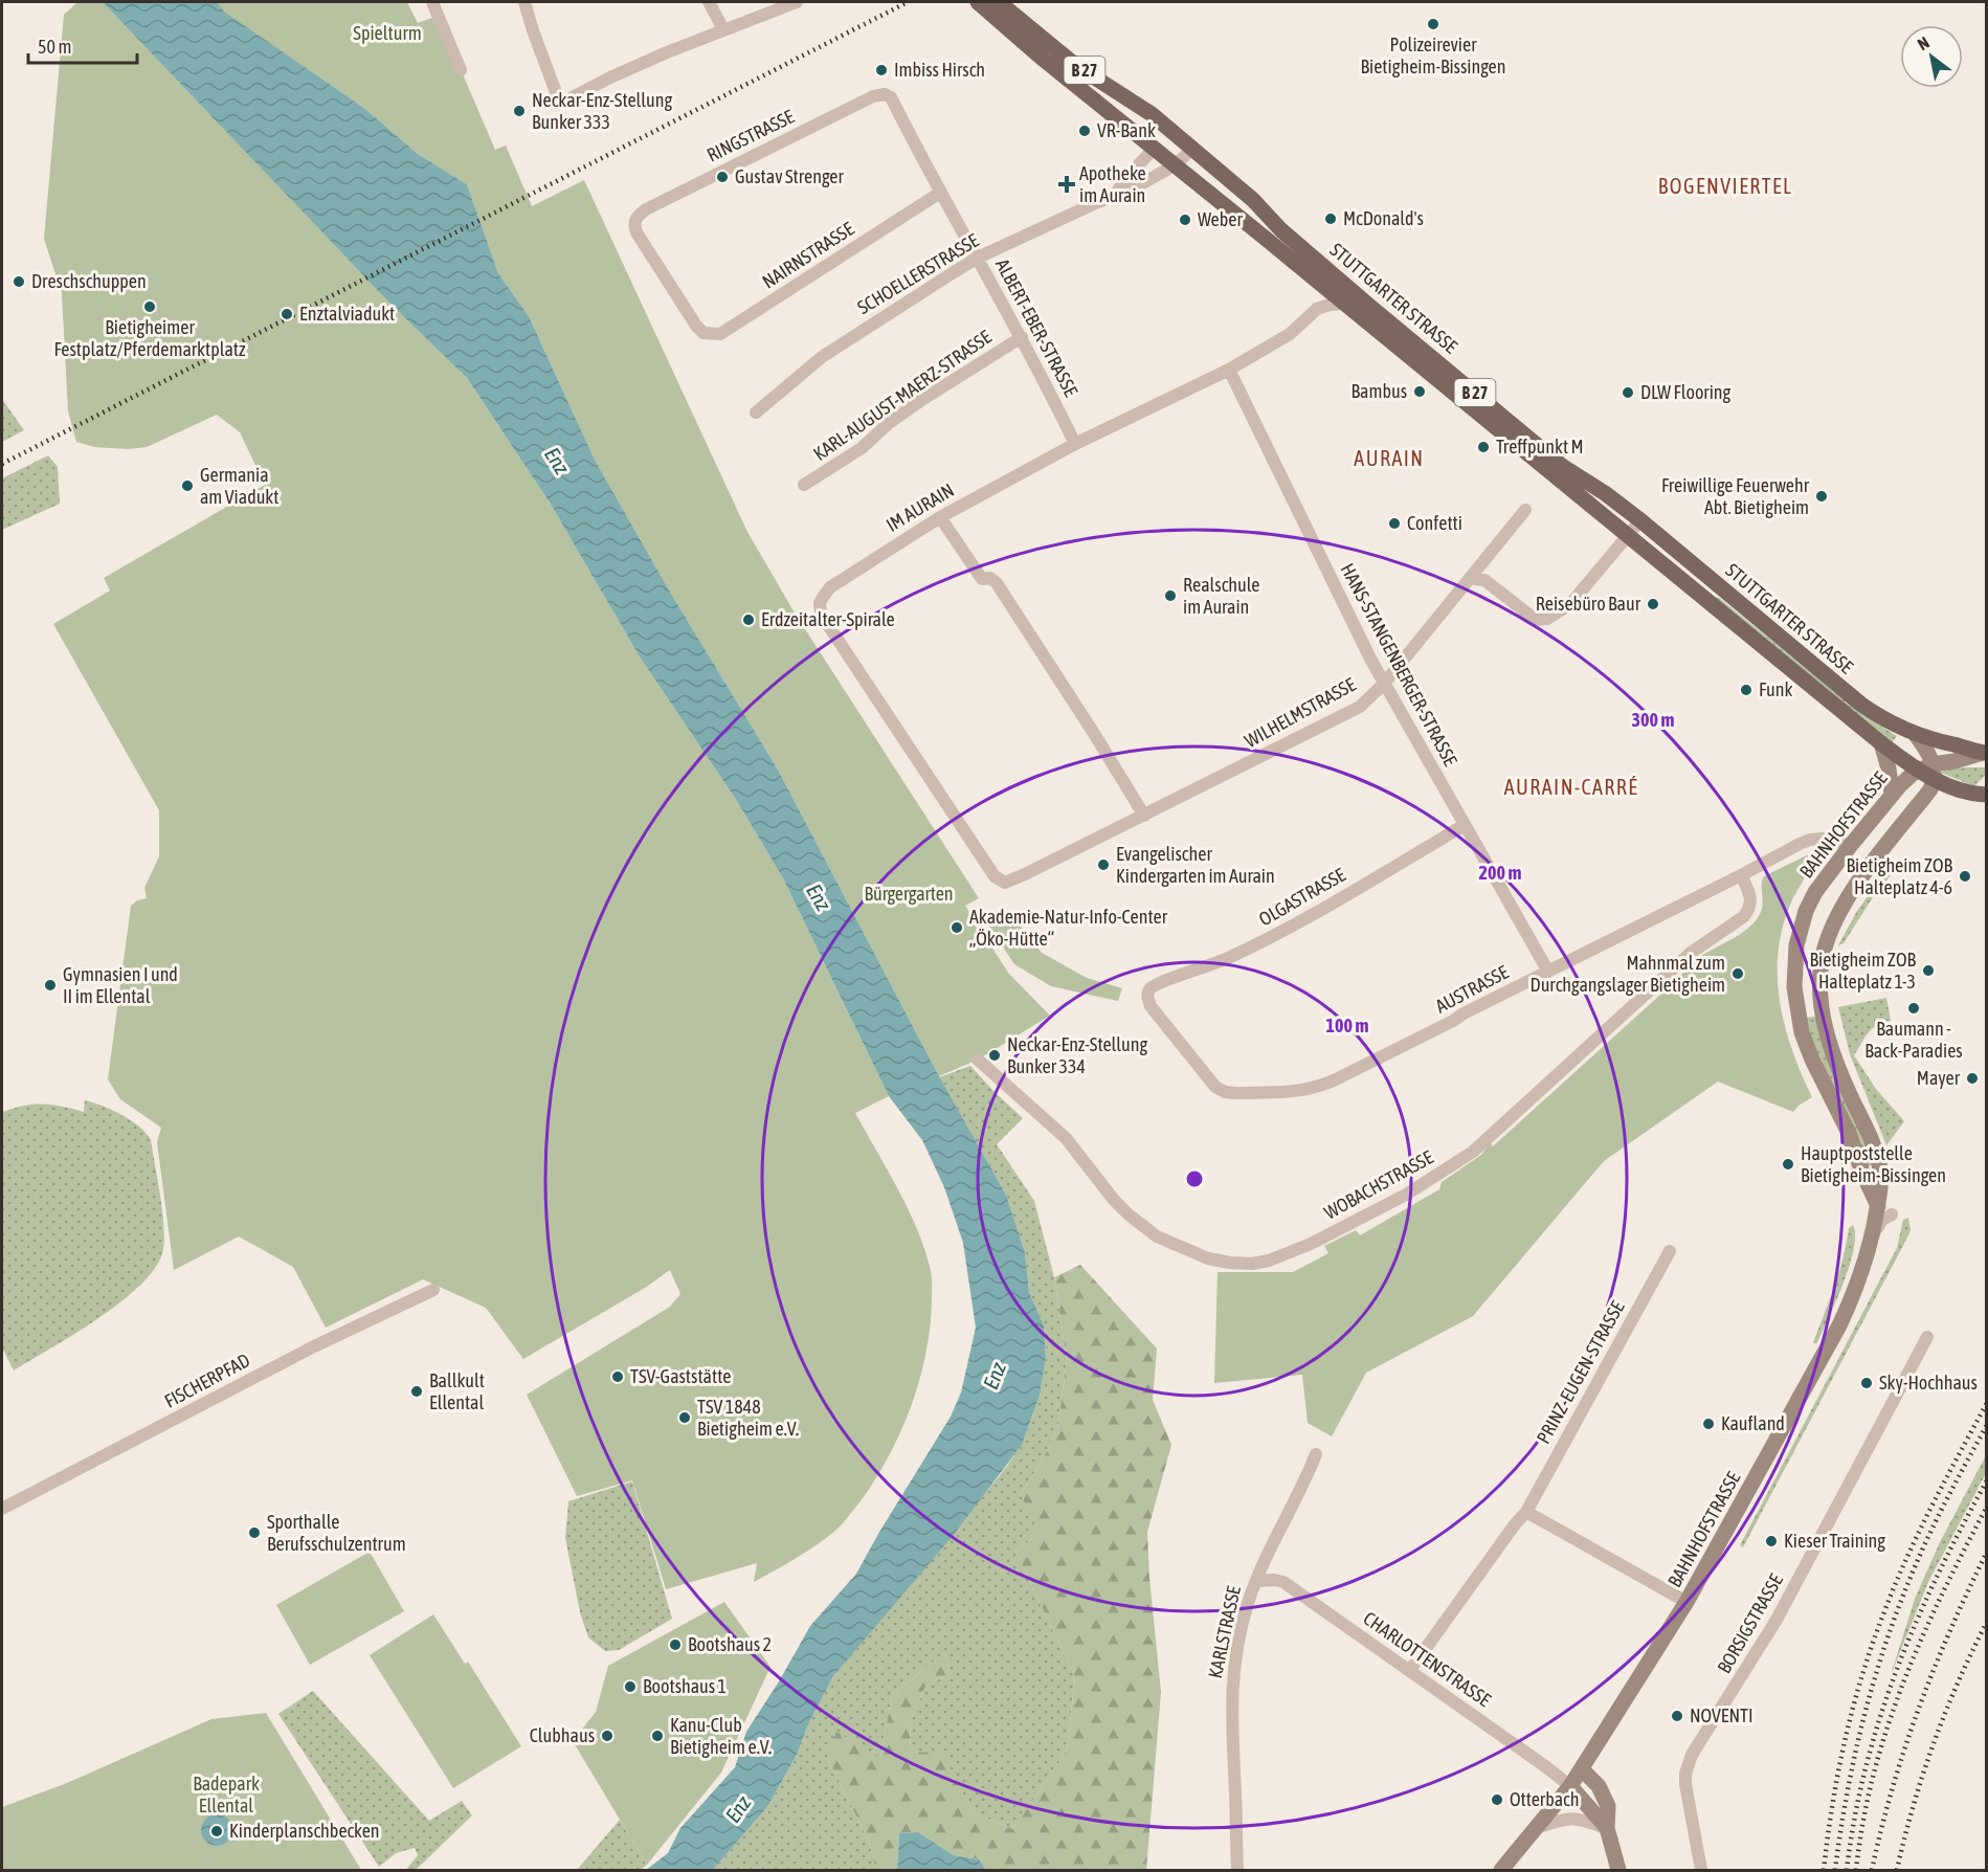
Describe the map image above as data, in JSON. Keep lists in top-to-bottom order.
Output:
{
  "streets": {
    "main road": ["B 27", "STUTTGARTER STRASSE"],
    "street": [
      "RINGSTRASSE",
      "NAIRNSTRASSE",
      "SCHOELLERSTRASSE",
      "ALBERT-EBER-STRASSE",
      "KARL-AUGUST-MAERZ-STRASSE",
      "IM AURAIN",
      "HANS-STANGENBERGER-STRASSE",
      "WILHELMSTRASSE",
      "BAHNHOFSTRASSE",
      "OLGASTRASSE",
      "AUSTRASSE",
      "WOBACHSTRASSE",
      "PRINZ-EUGEN-STRASSE",
      "FISCHERPFAD",
      "BORSIGSTRASSE",
      "KARLSTRASSE",
      "CHARLOTTENSTRASSE"
    ]
  },
  "crossings": [
    ["B 27", "STUTTGARTER STRASSE"],
    ["B 27", "BAHNHOFSTRASSE"],
    ["RINGSTRASSE", "NAIRNSTRASSE"],
    ["RINGSTRASSE", "ALBERT-EBER-STRASSE"],
    ["NAIRNSTRASSE", "ALBERT-EBER-STRASSE"],
    ["SCHOELLERSTRASSE", "STUTTGARTER STRASSE"],
    ["SCHOELLERSTRASSE", "ALBERT-EBER-STRASSE"],
    ["STUTTGARTER STRASSE", "IM AURAIN"],
    ["STUTTGARTER STRASSE", "BAHNHOFSTRASSE"],
    ["ALBERT-EBER-STRASSE", "KARL-AUGUST-MAERZ-STRASSE"],
    ["ALBERT-EBER-STRASSE", "IM AURAIN"],
    ["IM AURAIN", "HANS-STANGENBERGER-STRASSE"],
    ["IM AURAIN", "WILHELMSTRASSE"],
    ["HANS-STANGENBERGER-STRASSE", "WILHELMSTRASSE"],
    ["HANS-STANGENBERGER-STRASSE", "OLGASTRASSE"],
    ["HANS-STANGENBERGER-STRASSE", "AUSTRASSE"],
    ["BAHNHOFSTRASSE", "AUSTRASSE"],
    ["BAHNHOFSTRASSE", "CHARLOTTENSTRASSE"],
    ["OLGASTRASSE", "AUSTRASSE"],
    ["AUSTRASSE", "WOBACHSTRASSE"],
    ["PRINZ-EUGEN-STRASSE", "CHARLOTTENSTRASSE"],
    ["KARLSTRASSE", "CHARLOTTENSTRASSE"]
  ],
  "districts": ["BOGENVIERTEL", "AURAIN", "AURAIN-CARRÉ"],
  "water": ["Enz"],
  "parks": ["Spielturm", "Bürgergarten", "Badepark Ellental"],
  "places": {
    "other": [
      "Polizeirevier Bietigheim-Bissingen",
      "Imbiss Hirsch",
      "Neckar-Enz-Stellung Bunker 333",
      "VR-Bank",
      "Gustav Strenger",
      "McDonald's",
      "Weber",
      "Dreschschuppen",
      "Bietigheimer Festplatz/Pferdemarktplatz",
      "Enztalviadukt",
      "Bambus",
      "DLW Flooring",
      "Treffpunkt M",
      "Germania am Viadukt",
      "Freiwillige Feuerwehr Abt. Bietigheim",
      "Confetti",
      "Realschule im Aurain",
      "Reisebüro Baur",
      "Erdzeitalter-Spirale",
      "Funk",
      "Evangelischer Kindergarten im Aurain",
      "Bietigheim ZOB Halteplatz 4-6",
      "Akademie-Natur-Info-Center „Öko-Hütte“",
      "Bietigheim ZOB Halteplatz 1-3",
      "Mahnmal zum Durchgangslager Bietigheim",
      "Gymnasien I und II im Ellental",
      "Baumann - Back-Paradies",
      "Neckar-Enz-Stellung Bunker 334",
      "Mayer",
      "Hauptpoststelle Bietigheim-Bissingen",
      "TSV-Gaststätte",
      "Sky-Hochhaus",
      "Ballkult Ellental",
      "TSV 1848 Bietigheim e.V.",
      "Kaufland",
      "Sporthalle Berufsschulzentrum",
      "Kieser Training",
      "Bootshaus 2",
      "Bootshaus 1",
      "NOVENTI",
      "Clubhaus",
      "Kanu-Club Bietigheim e.V.",
      "Otterbach",
      "Kinderplanschbecken"
    ],
    "health": ["Apotheke im Aurain"]
  },
  "scale_bar": "50 m",
  "north": "top left",
  "rings": ["300 m", "200 m", "100 m"]
}
